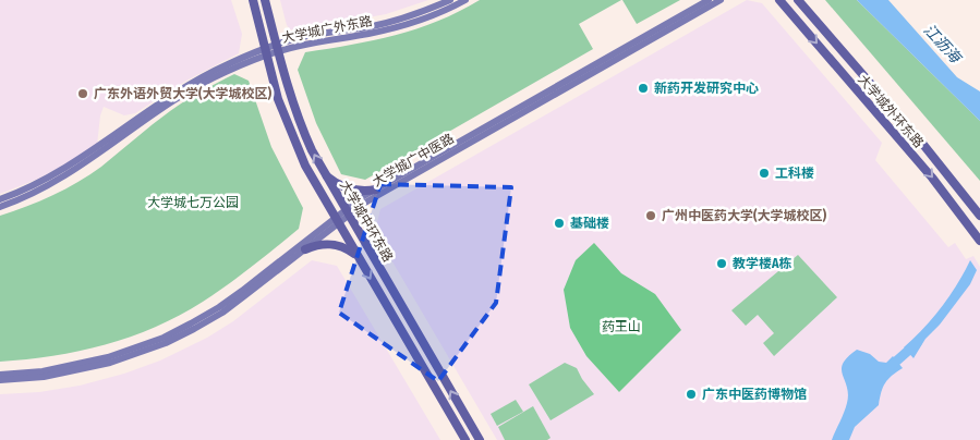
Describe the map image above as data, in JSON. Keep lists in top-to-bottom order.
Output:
{
  "streets": {
    "main road": [
      "大学城广外东路",
      "大学城外环东路",
      "大学城广中医路",
      "大学城中环东路"
    ]
  },
  "crossings": [
    ["大学城广外东路", "大学城中环东路"],
    ["大学城广中医路", "大学城中环东路"]
  ],
  "water": ["江沥海"],
  "parks": ["大学城七万公园", "药王山"],
  "places": [
    "新药开发研究中心",
    "广东外语外贸大学(大学城校区)",
    "工科楼",
    "广州中医药大学(大学城校区)",
    "基础楼",
    "教学楼A栋",
    "广东中医药博物馆"
  ]
}
